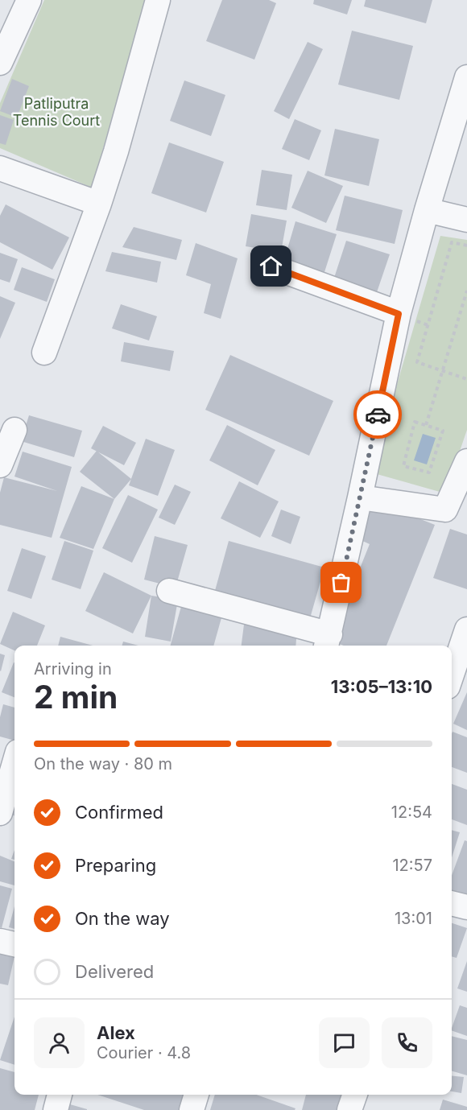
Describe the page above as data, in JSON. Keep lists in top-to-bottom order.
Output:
{
  "parks": ["Patliputra Tennis Court"],
  "page": {
    "heading": ["2 min", "Arriving in", "13:05–13:10"],
    "panel": ["Alex", "Courier · 4.8"],
    "bar": "On the way · 80 m",
    "list": [
      ["Confirmed", "12:54"],
      ["Preparing", "12:57"],
      ["On the way", "13:01"],
      "Delivered"
    ]
  }
}
